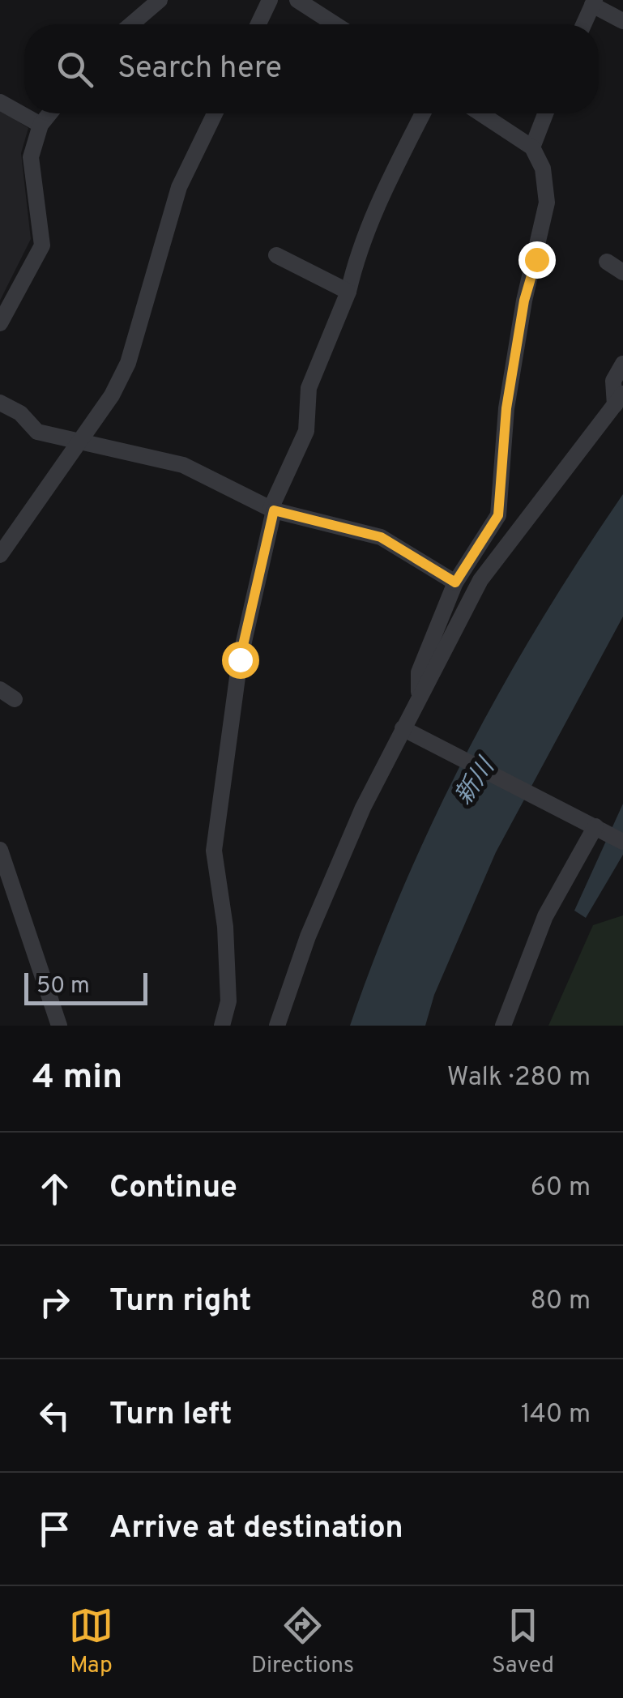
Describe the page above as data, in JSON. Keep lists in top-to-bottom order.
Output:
{
  "water": ["新川"],
  "scale_bar": "50 m",
  "page": {
    "search": "Search here",
    "scale": "50 m",
    "heading": ["4 min", "Walk · 280 m"],
    "list": [
      ["Continue", "60 m"],
      ["Turn right", "80 m"],
      ["Turn left", "140 m"],
      "Arrive at destination"
    ],
    "nav": ["Map", "Directions", "Saved"]
  }
}
